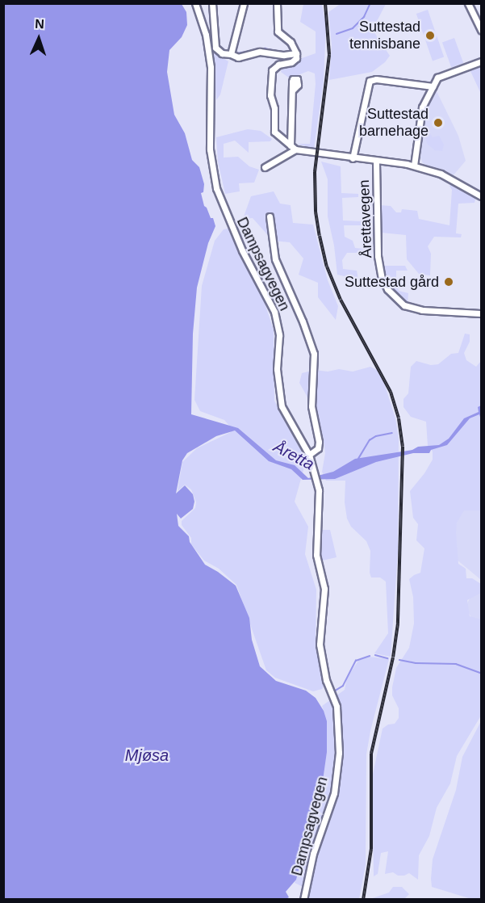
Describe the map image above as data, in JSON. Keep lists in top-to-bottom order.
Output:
{
  "streets": {
    "street": ["Årettavegen", "Dampsagvegen"]
  },
  "water": ["Åretta", "Mjøsa"],
  "places": ["Suttestad tennisbane", "Suttestad barnehage", "Suttestad gård"],
  "north": "top"
}
